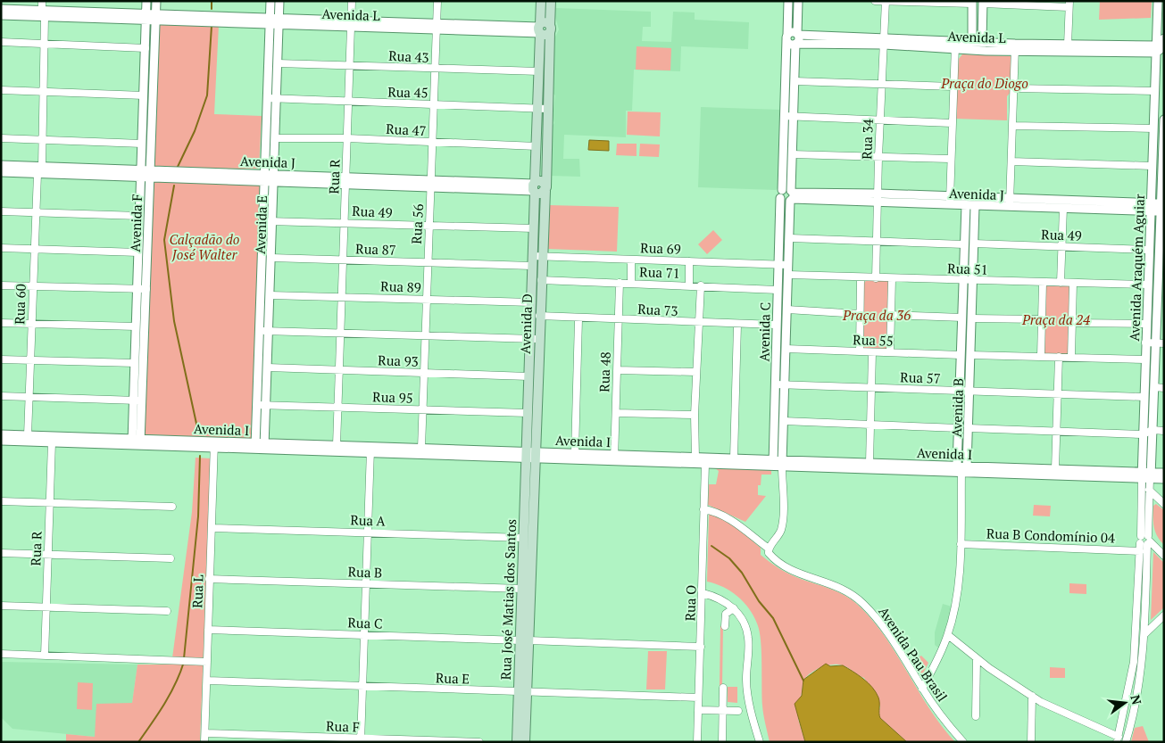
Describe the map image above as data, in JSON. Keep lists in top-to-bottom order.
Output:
{
  "streets": {
    "main road": ["Avenida D", "Rua José Matias dos Santos"],
    "street": [
      "Avenida L",
      "Rua 43",
      "Rua 45",
      "Rua 47",
      "Rua 34",
      "Avenida J",
      "Rua R",
      "Rua 49",
      "Avenida F",
      "Rua 56",
      "Avenida E",
      "Rua 69",
      "Rua 87",
      "Avenida Araquém Aguiar",
      "Rua 51",
      "Rua 71",
      "Rua 89",
      "Rua 60",
      "Rua 73",
      "Avenida C",
      "Rua 55",
      "Rua 93",
      "Rua 48",
      "Rua 57",
      "Rua 95",
      "Avenida B",
      "Avenida I",
      "Rua A",
      "Rua B Condomínio 04",
      "Rua B",
      "Rua L",
      "Rua O",
      "Rua C",
      "Avenida Pau Brasil",
      "Rua E",
      "Rua F"
    ]
  },
  "crossings": [
    ["Avenida L", "Rua 34"],
    ["Avenida L", "Rua R"],
    ["Avenida L", "Avenida F"],
    ["Avenida L", "Rua 56"],
    ["Avenida L", "Avenida E"],
    ["Avenida L", "Avenida Araquém Aguiar"],
    ["Avenida L", "Rua 60"],
    ["Avenida L", "Avenida D"],
    ["Avenida L", "Avenida C"],
    ["Rua 43", "Rua R"],
    ["Rua 43", "Rua 56"],
    ["Rua 43", "Avenida E"],
    ["Rua 43", "Avenida D"],
    ["Rua 45", "Rua R"],
    ["Rua 45", "Rua 56"],
    ["Rua 45", "Avenida E"],
    ["Rua 45", "Avenida D"],
    ["Rua 47", "Rua R"],
    ["Rua 47", "Rua 56"],
    ["Rua 47", "Avenida E"],
    ["Rua 47", "Avenida D"],
    ["Rua 34", "Avenida J"],
    ["Rua 34", "Rua 51"],
    ["Avenida J", "Rua R"],
    ["Avenida J", "Avenida F"],
    ["Avenida J", "Rua 56"],
    ["Avenida J", "Avenida E"],
    ["Avenida J", "Avenida Araquém Aguiar"],
    ["Avenida J", "Rua 60"],
    ["Avenida J", "Avenida D"],
    ["Avenida J", "Avenida C"],
    ["Avenida J", "Avenida B"],
    ["Rua R", "Rua 49"],
    ["Rua R", "Rua 87"],
    ["Rua R", "Rua 89"],
    ["Rua R", "Rua 93"],
    ["Rua R", "Rua 95"],
    ["Rua R", "Avenida I"],
    ["Rua 49", "Rua 56"],
    ["Rua 49", "Avenida E"],
    ["Rua 49", "Avenida Araquém Aguiar"],
    ["Rua 49", "Avenida D"],
    ["Rua 49", "Avenida B"],
    ["Avenida F", "Avenida I"],
    ["Rua 56", "Rua 87"],
    ["Rua 56", "Rua 89"],
    ["Rua 56", "Rua 93"],
    ["Rua 56", "Rua 95"],
    ["Rua 56", "Avenida I"],
    ["Avenida E", "Rua 87"],
    ["Avenida E", "Rua 89"],
    ["Avenida E", "Rua 93"],
    ["Avenida E", "Rua 95"],
    ["Avenida E", "Avenida I"],
    ["Rua 69", "Avenida D"],
    ["Rua 69", "Avenida C"],
    ["Rua 87", "Avenida D"],
    ["Avenida Araquém Aguiar", "Rua 51"],
    ["Avenida Araquém Aguiar", "Rua 57"],
    ["Avenida Araquém Aguiar", "Avenida I"],
    ["Avenida Araquém Aguiar", "Rua B Condomínio 04"],
    ["Rua 51", "Avenida C"],
    ["Rua 51", "Avenida B"],
    ["Rua 71", "Avenida D"],
    ["Rua 71", "Avenida C"],
    ["Rua 71", "Rua 48"],
    ["Rua 89", "Avenida D"],
    ["Rua 60", "Avenida I"],
    ["Rua 73", "Avenida D"],
    ["Rua 73", "Avenida C"],
    ["Rua 73", "Rua 48"],
    ["Avenida D", "Rua 93"],
    ["Avenida D", "Rua 95"],
    ["Avenida D", "Avenida I"],
    ["Avenida D", "Rua José Matias dos Santos"],
    ["Avenida C", "Rua 55"],
    ["Avenida C", "Rua 57"],
    ["Avenida C", "Avenida I"],
    ["Rua 55", "Avenida B"],
    ["Rua 48", "Avenida I"],
    ["Rua 57", "Avenida B"],
    ["Avenida B", "Avenida I"],
    ["Avenida I", "Rua L"],
    ["Avenida I", "Rua José Matias dos Santos"],
    ["Avenida I", "Rua O"],
    ["Rua A", "Rua L"],
    ["Rua A", "Rua José Matias dos Santos"],
    ["Rua B", "Rua L"],
    ["Rua B", "Rua José Matias dos Santos"],
    ["Rua L", "Rua C"],
    ["Rua L", "Rua E"],
    ["Rua L", "Rua F"],
    ["Rua José Matias dos Santos", "Rua C"],
    ["Rua José Matias dos Santos", "Rua E"],
    ["Rua O", "Rua C"],
    ["Rua O", "Avenida Pau Brasil"],
    ["Rua O", "Rua E"]
  ],
  "parks": [
    "Praça do Diogo",
    "Calçadão do José Walter",
    "Praça da 36",
    "Praça da 24"
  ],
  "north": "right"
}
